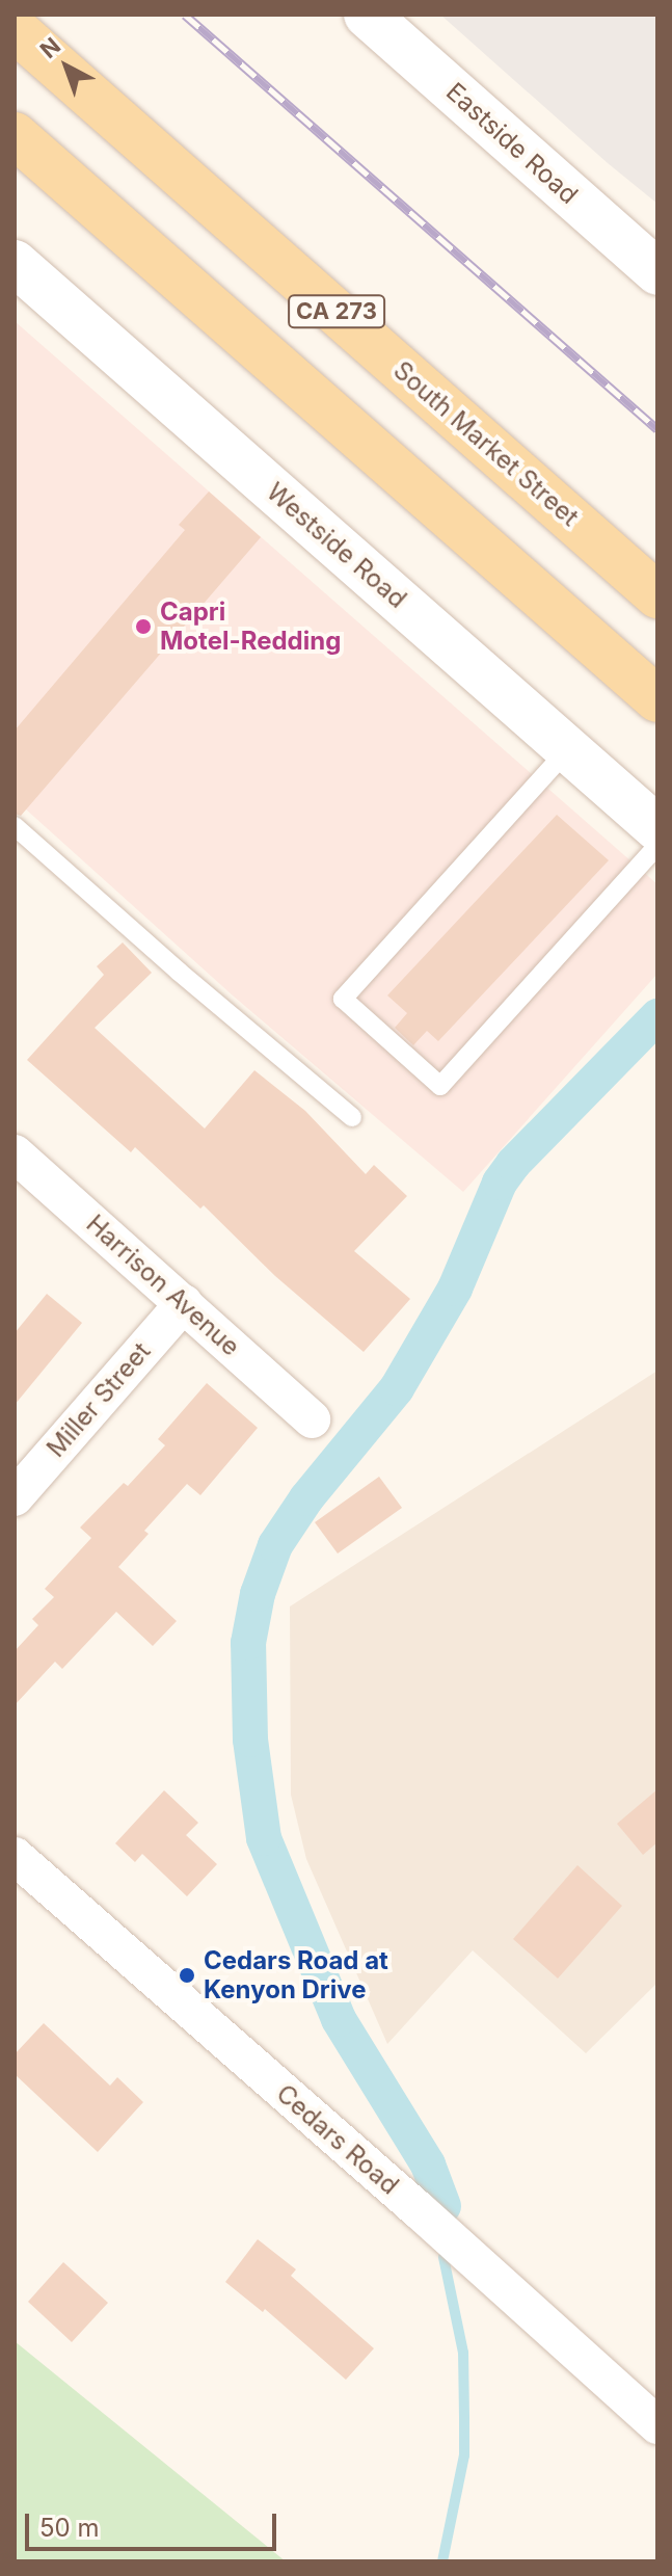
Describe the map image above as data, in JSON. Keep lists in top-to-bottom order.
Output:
{
  "streets": {
    "main road": ["CA 273", "South Market Street"],
    "street": [
      "Eastside Road",
      "Westside Road",
      "Harrison Avenue",
      "Miller Street",
      "Cedars Road"
    ]
  },
  "crossings": [
    ["Harrison Avenue", "Miller Street"]
  ],
  "places": ["Capri Motel-Redding", "Cedars Road at Kenyon Drive"],
  "scale_bar": "50 m",
  "north": "top left"
}
